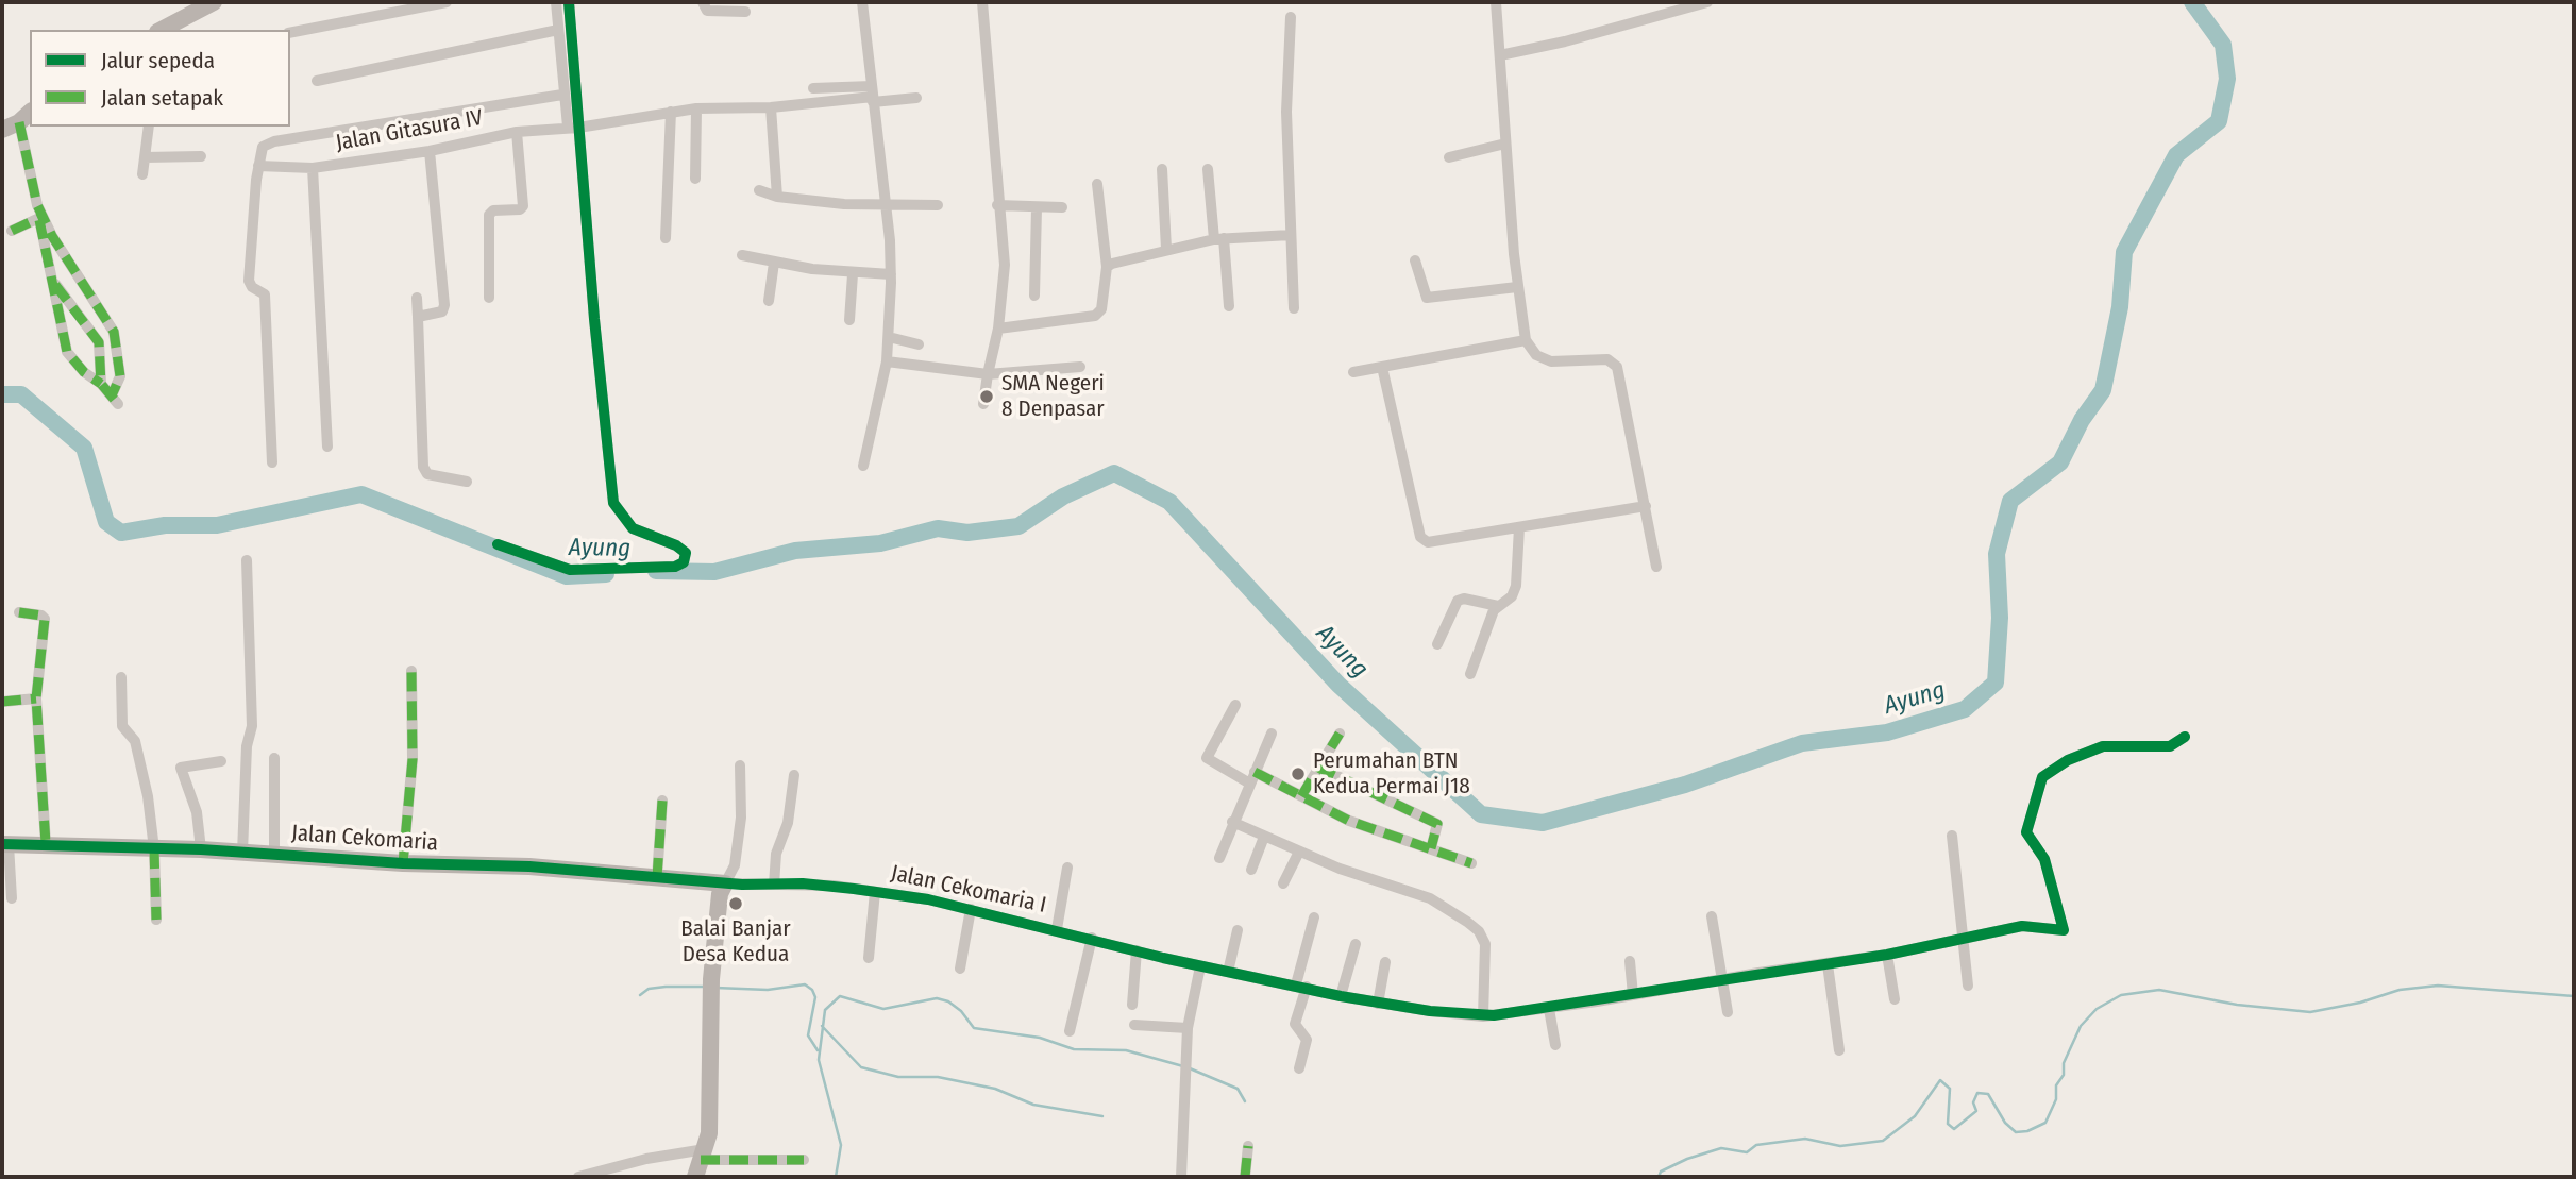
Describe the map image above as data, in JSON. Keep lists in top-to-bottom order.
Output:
{
  "streets": {
    "street": ["Jalan Gitasura IV", "Jalan Cekomaria", "Jalan Cekomaria I"]
  },
  "crossings": [
    ["Jalan Cekomaria", "Jalan Cekomaria I"]
  ],
  "water": ["Ayung"],
  "places": ["SMA Negeri 8 Denpasar", "Perumahan BTN Kedua Permai J18", "Balai Banjar Desa Kedua"],
  "legend": ["Jalur sepeda", "Jalan setapak"]
}
